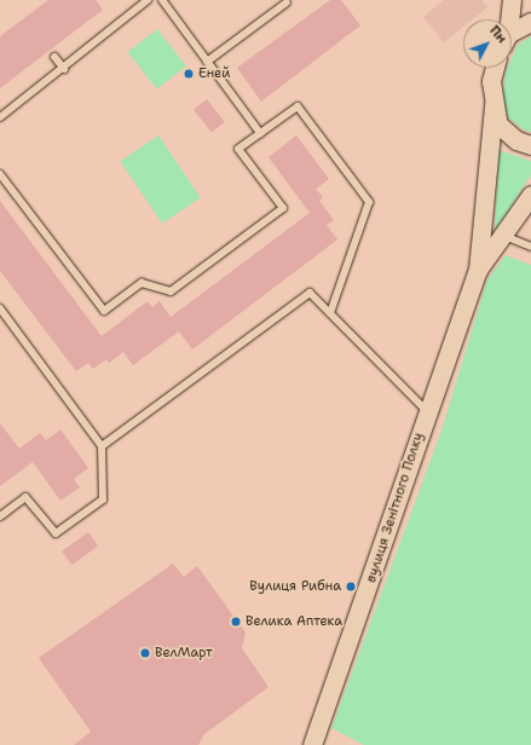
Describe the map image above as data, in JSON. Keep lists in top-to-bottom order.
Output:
{
  "streets": {
    "street": ["вулиця Зенітного Полку"]
  },
  "places": [
    "Еней",
    "Вулиця Рибна",
    "Велика Аптека",
    "ВелМарт"
  ],
  "north": "top right"
}
